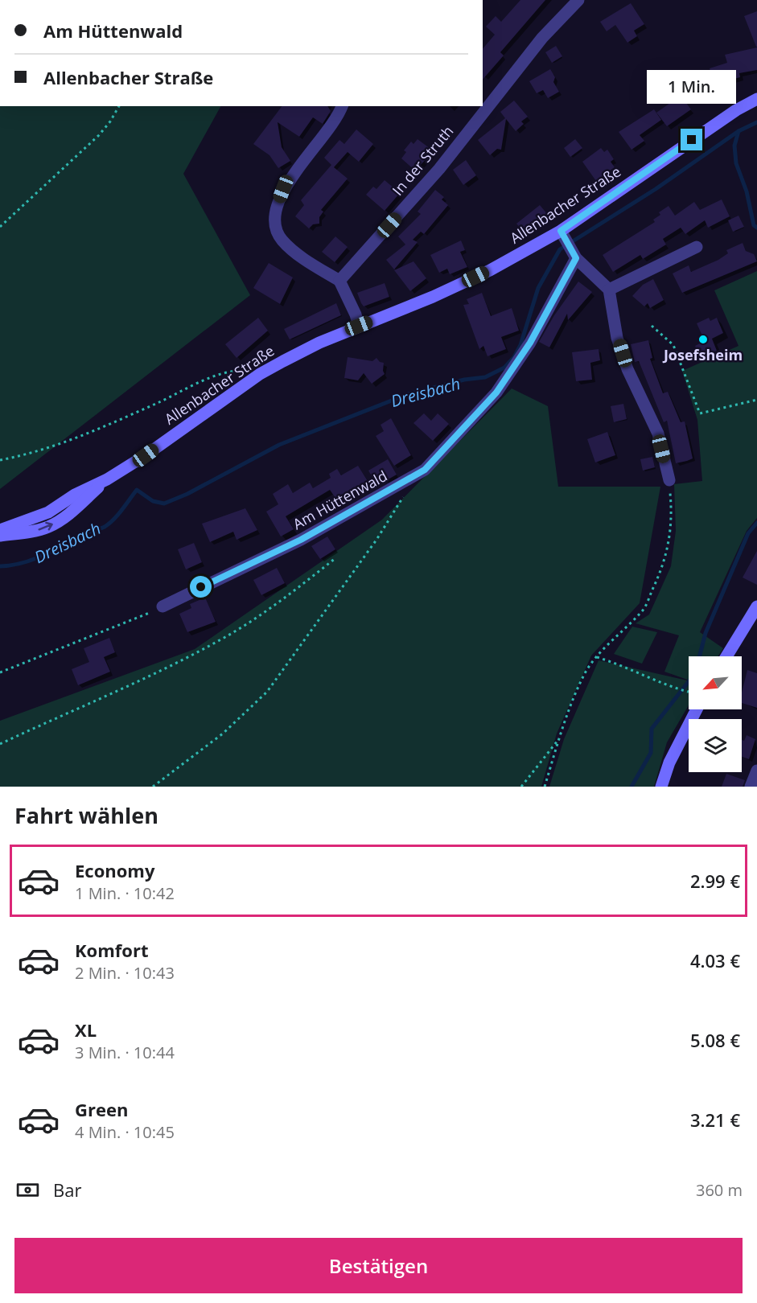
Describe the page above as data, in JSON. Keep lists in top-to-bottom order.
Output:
{
  "streets": {
    "main road": ["Allenbacher Straße"],
    "street": ["In der Struth", "Am Hüttenwald"]
  },
  "water": ["Dreisbach"],
  "places": ["Josefsheim"],
  "north": "bottom left",
  "page": {
    "banner": ["Am Hüttenwald", "Allenbacher Straße"],
    "bubble": "1 Min.",
    "heading": "Fahrt wählen",
    "list": [
      {
        "name": "Economy",
        "note": "1 Min. · 10:42",
        "value": "2.99 €"
      },
      {
        "name": "Komfort",
        "note": "2 Min. · 10:43",
        "value": "4.03 €"
      },
      {
        "name": "XL",
        "note": "3 Min. · 10:44",
        "value": "5.08 €"
      },
      {
        "name": "Green",
        "note": "4 Min. · 10:45",
        "value": "3.21 €"
      }
    ],
    "pay": ["Bar", "360 m"],
    "buttons": "Bestätigen"
  }
}
